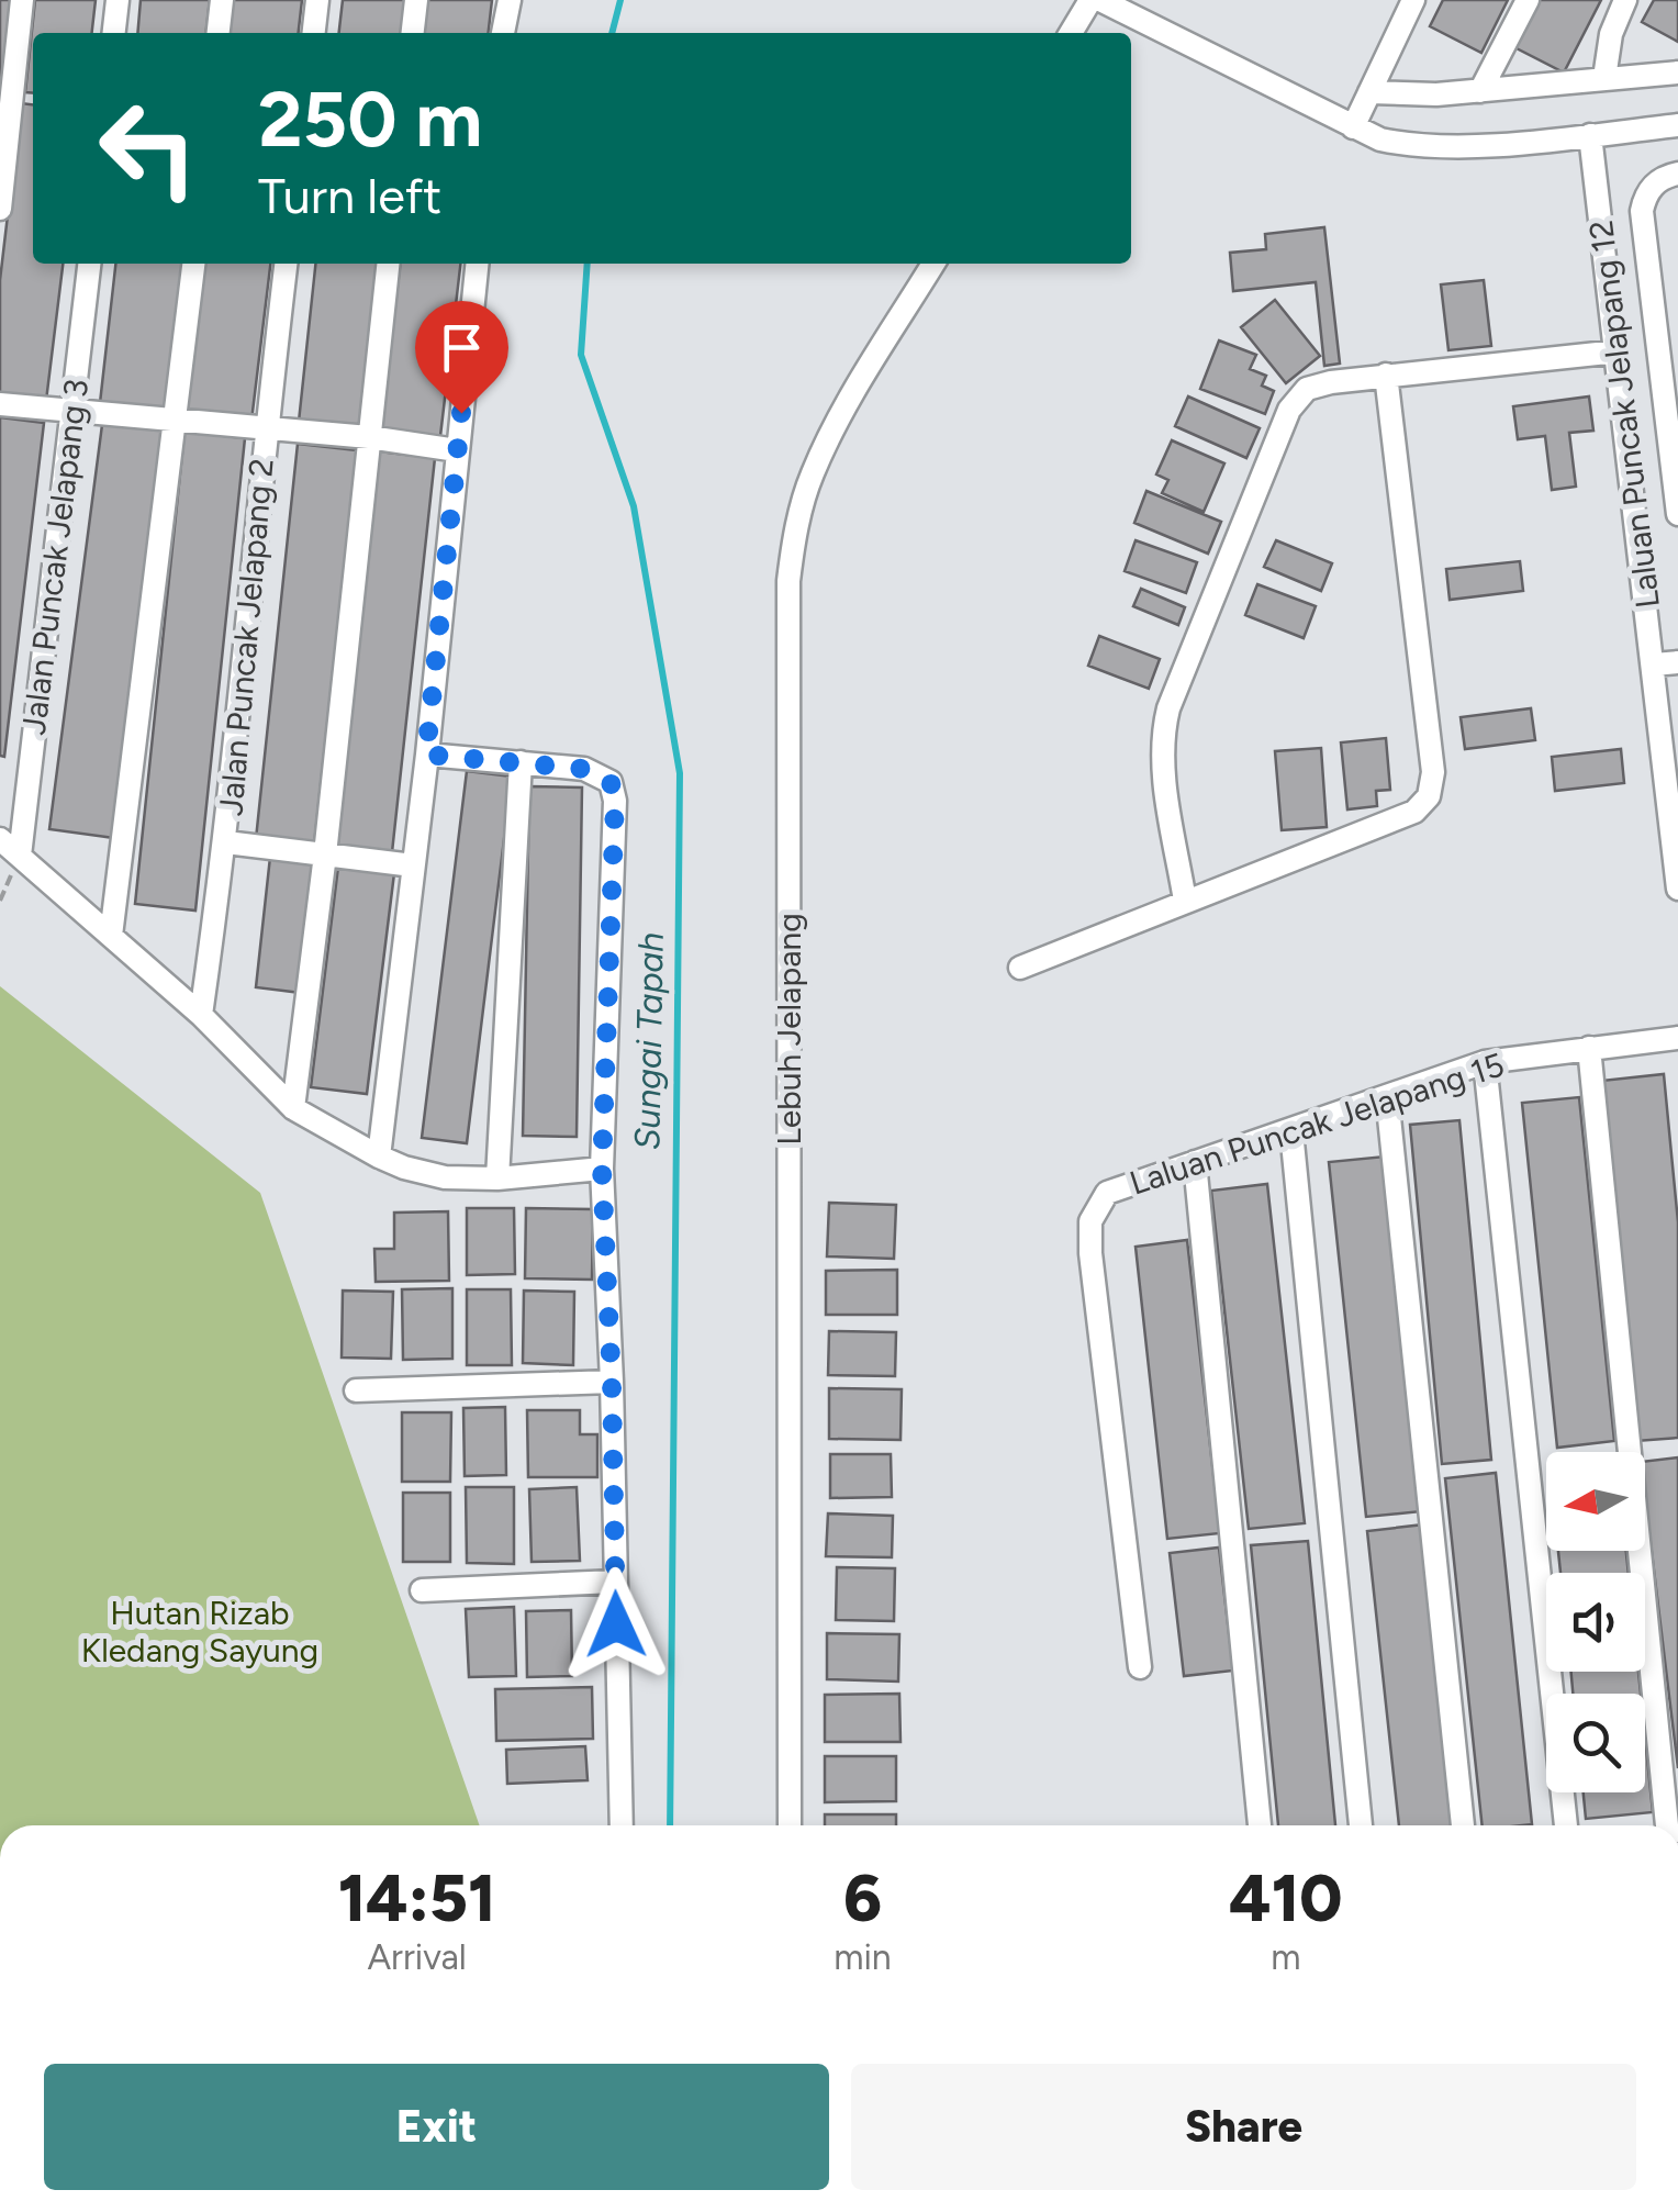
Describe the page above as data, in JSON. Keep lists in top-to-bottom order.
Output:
{
  "streets": {
    "street": [
      "Laluan Puncak Jelapang 12",
      "Jalan Puncak Jelapang 3",
      "Jalan Puncak Jelapang 2",
      "Lebuh Jelapang",
      "Laluan Puncak Jelapang 15"
    ]
  },
  "water": ["Sungai Tapah"],
  "parks": ["Hutan Rizab Kledang Sayung"],
  "north": "left",
  "page": {
    "turn": ["250 m", "Turn left"],
    "eta": [
      "14:51",
      "Arrival",
      "6",
      "min",
      "410",
      "m"
    ],
    "buttons": ["Exit", "Share"]
  }
}
